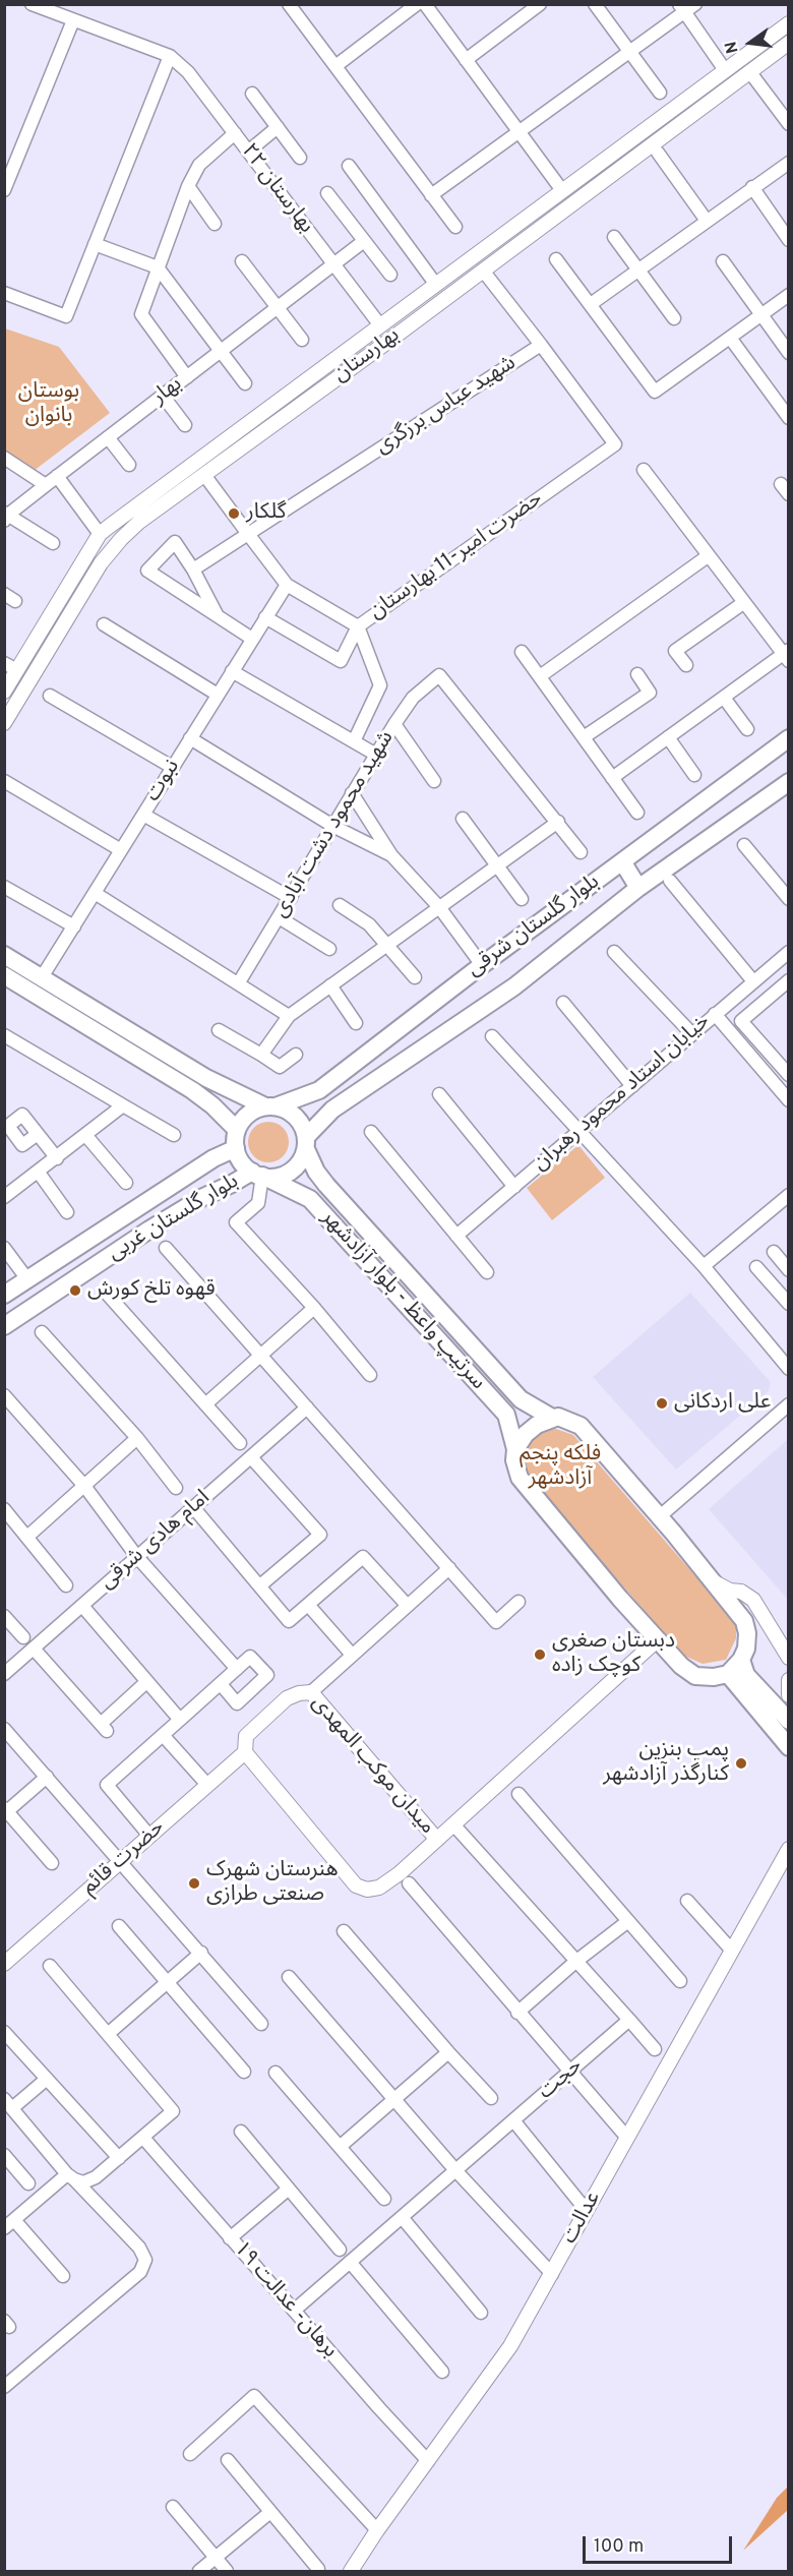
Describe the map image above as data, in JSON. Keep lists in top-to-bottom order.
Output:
{
  "streets": {
    "main road": ["بلوار گلستان شرقی", "بلوار گلستان غربی", "سرتیپ واعظ - بلوار آزادشهر"],
    "street": [
      "بهارستان ۲۲",
      "بهارستان",
      "بهار",
      "شهید عباس برزگری",
      "حضرت امیر-11 بهارستان",
      "نبوت",
      "شهید محمود دشت آبادی",
      "خیابان استاد محمود رهبران",
      "امام هادی شرقی",
      "میدان موکب المهدی",
      "حضرت قائم",
      "حجت",
      "عدالت",
      "برهان- عدالت ۱۹"
    ]
  },
  "crossings": [
    ["بهارستان ۲۲", "بهارستان"],
    ["بهارستان ۲۲", "بهار"],
    ["بهارستان", "حضرت امیر-11 بهارستان"],
    ["شهید عباس برزگری", "حضرت امیر-11 بهارستان"],
    ["حضرت امیر-11 بهارستان", "نبوت"],
    ["بلوار گلستان شرقی", "بلوار گلستان غربی"],
    ["بلوار گلستان شرقی", "سرتیپ واعظ - بلوار آزادشهر"],
    ["بلوار گلستان غربی", "سرتیپ واعظ - بلوار آزادشهر"],
    ["میدان موکب المهدی", "حضرت قائم"],
    ["حجت", "برهان- عدالت ۱۹"],
    ["عدالت", "برهان- عدالت ۱۹"]
  ],
  "parks": ["بوستان بانوان", "فلکه پنجم آزادشهر"],
  "places": [
    "گلکار",
    "قهوه تلخ کورش",
    "علی اردکانی",
    "دبستان صغری کوچک زاده",
    "پمپ بنزین کنارگذر آزادشهر",
    "هنرستان شهرک صنعتی طرازی"
  ],
  "scale_bar": "100 m",
  "north": "left"
}
